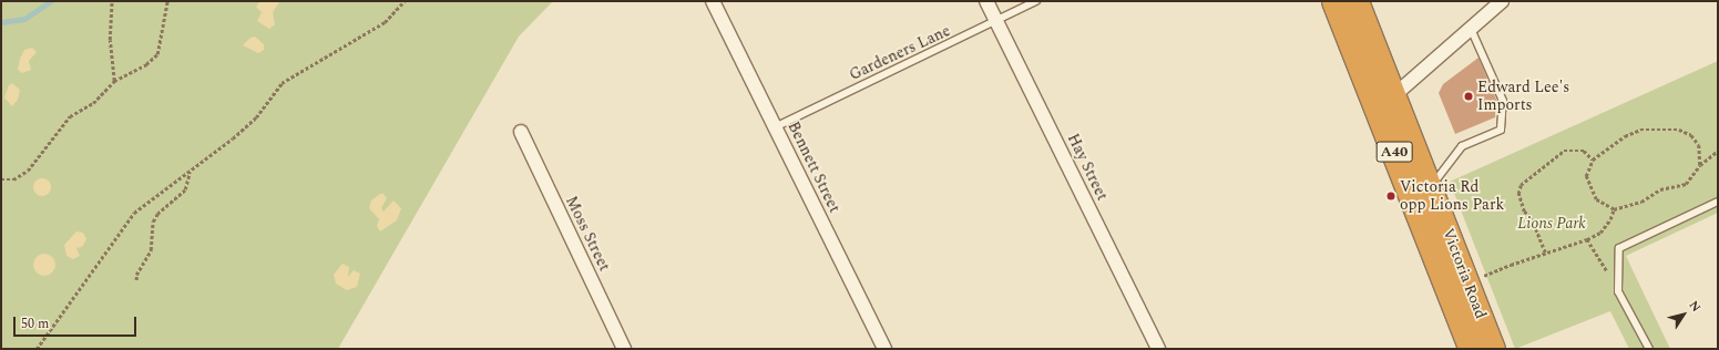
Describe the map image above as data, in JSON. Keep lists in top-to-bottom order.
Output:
{
  "streets": {
    "highway": ["A40", "Victoria Road"],
    "street": ["Bennett Street", "Hay Street", "Moss Street"],
    "lane": ["Gardeners Lane"]
  },
  "crossings": [
    ["Gardeners Lane", "Bennett Street"],
    ["Gardeners Lane", "Hay Street"]
  ],
  "parks": ["Lions Park"],
  "places": ["Edward Lee's Imports", "Victoria Rd opp Lions Park"],
  "scale_bar": "50 m",
  "north": "top right"
}
